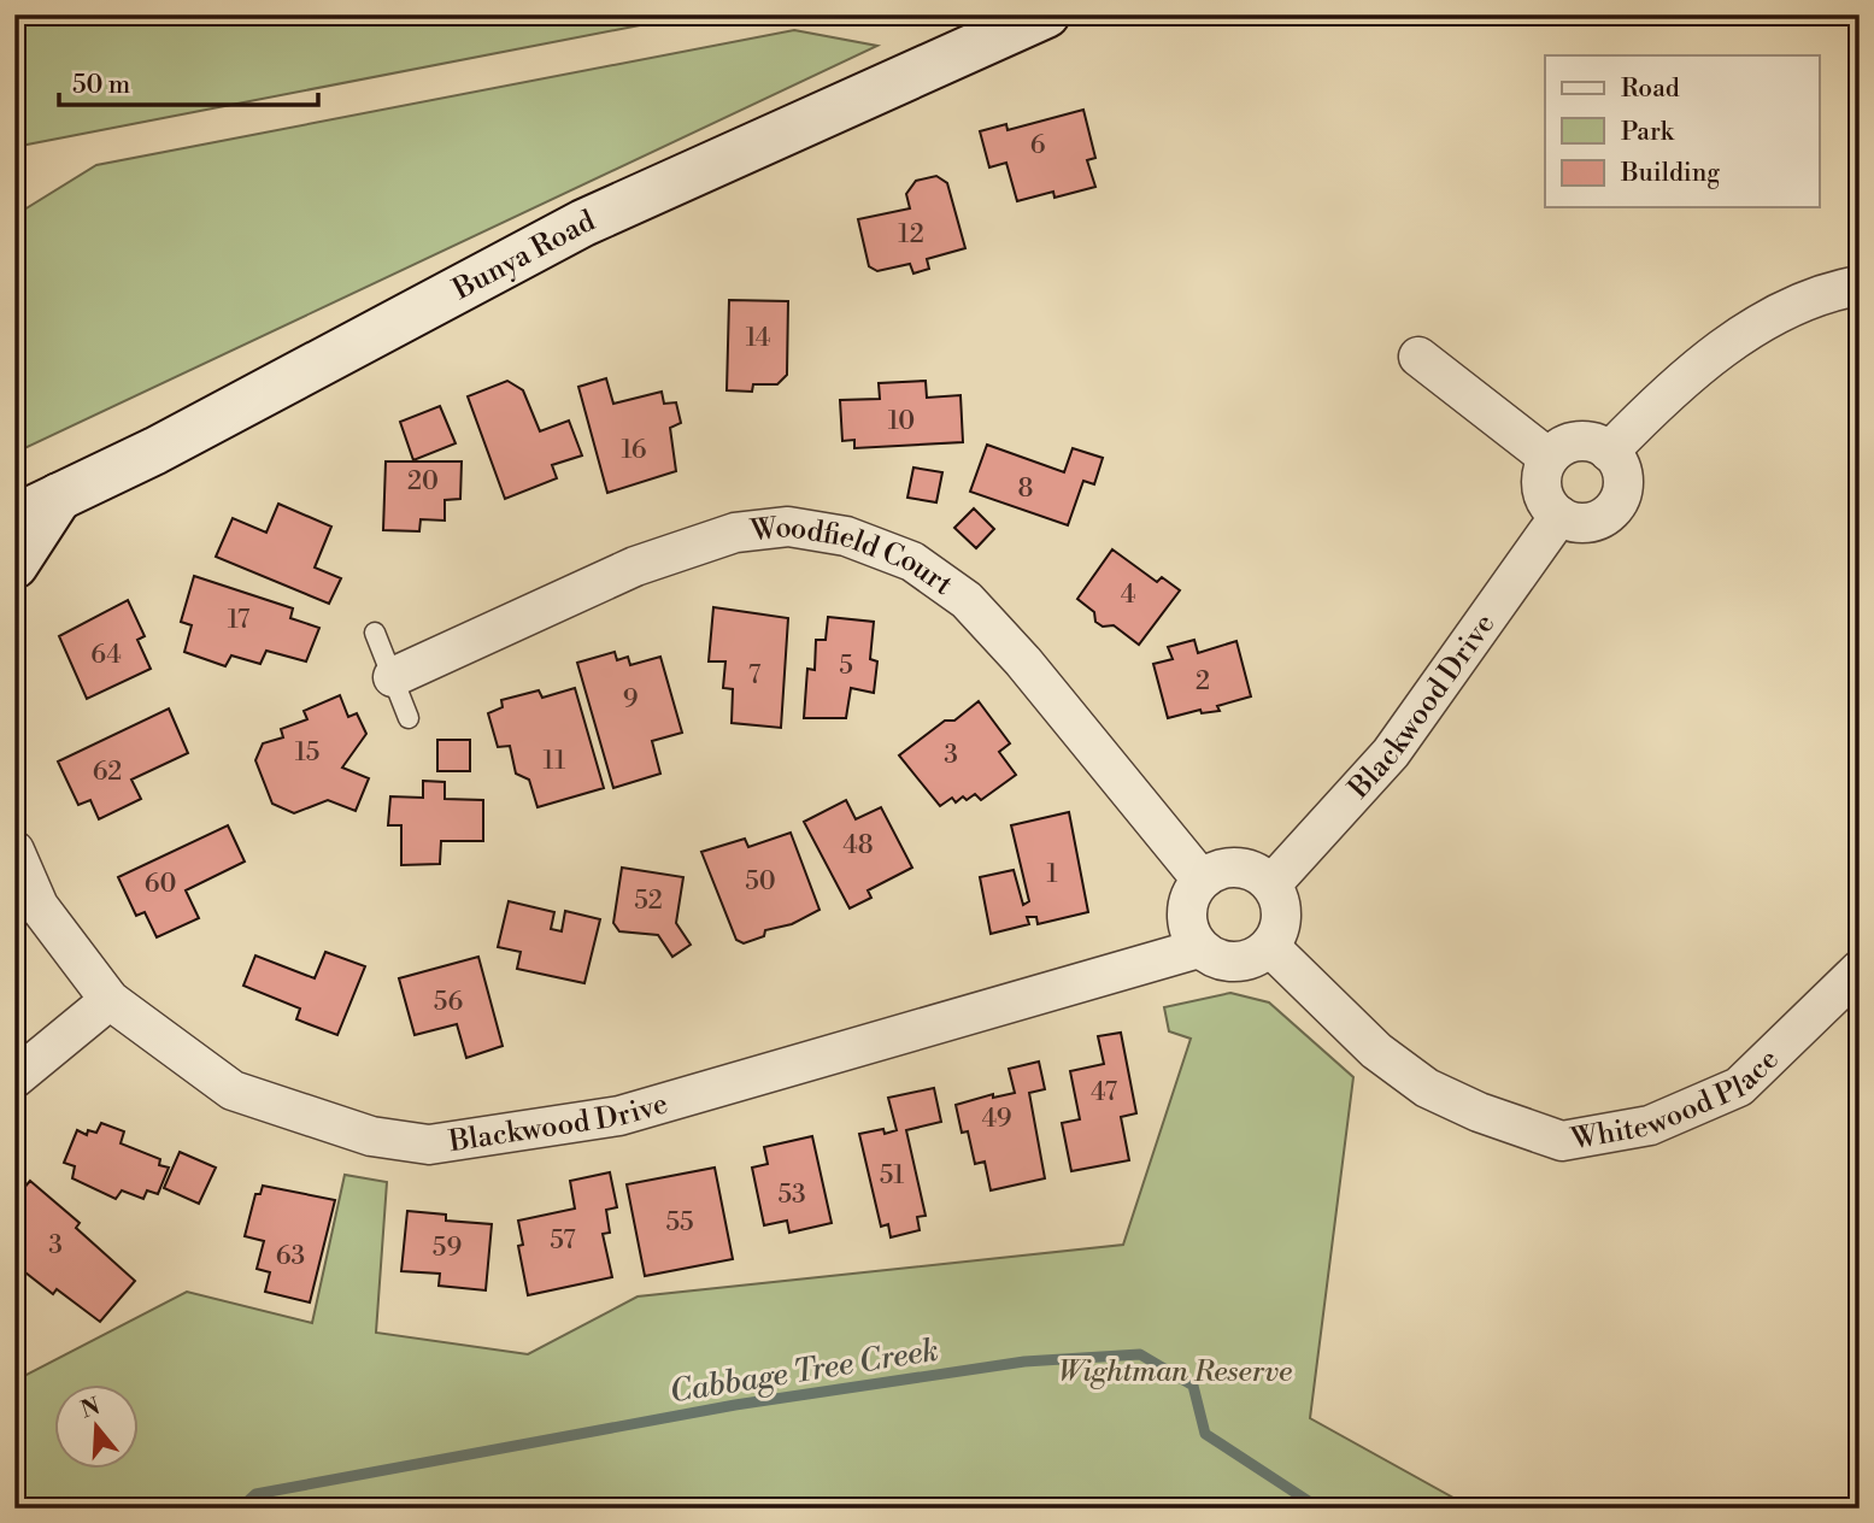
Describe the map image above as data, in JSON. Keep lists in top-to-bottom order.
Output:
{
  "streets": {
    "main road": ["Bunya Road"],
    "street": ["Woodfield Court", "Blackwood Drive", "Whitewood Place"]
  },
  "crossings": [
    ["Woodfield Court", "Blackwood Drive"],
    ["Woodfield Court", "Whitewood Place"],
    ["Blackwood Drive", "Whitewood Place"]
  ],
  "water": ["Cabbage Tree Creek"],
  "parks": ["Wightman Reserve"],
  "house_numbers": [
    "6",
    "12",
    "14",
    "10",
    "16",
    "20",
    "8",
    "4",
    "17",
    "64",
    "5",
    "7",
    "2",
    "9",
    "15",
    "3",
    "11",
    "62",
    "48",
    "1",
    "50",
    "60",
    "52",
    "56",
    "47",
    "49",
    "51",
    "53",
    "55",
    "57",
    "3",
    "59",
    "63"
  ],
  "legend": ["Road", "Park", "Building"],
  "scale_bar": "50 m",
  "north": "top"
}
